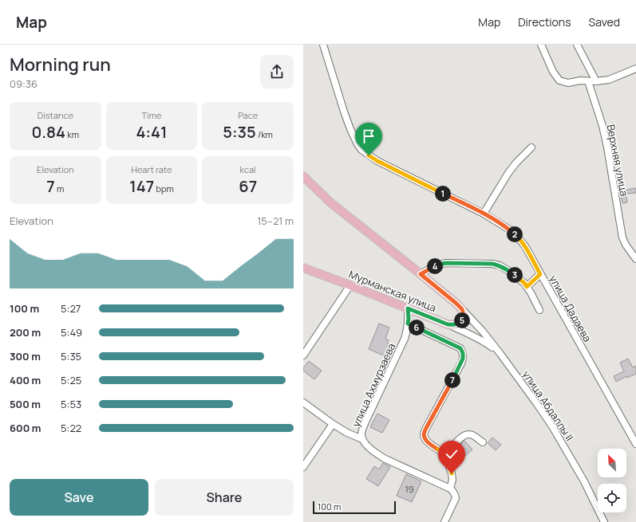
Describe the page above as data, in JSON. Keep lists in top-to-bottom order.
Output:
{
  "streets": {
    "main road": ["Мурманская улица"],
    "street": [
      "Верхняя улица",
      "улица Дадаева",
      "улица Ахмурзаева",
      "улица Абдаллы II"
    ]
  },
  "crossings": [
    ["Мурманская улица", "улица Ахмурзаева"]
  ],
  "house_numbers": ["19"],
  "scale_bar": "100 m",
  "north": "top left",
  "page": {
    "header": "Map",
    "nav": ["Map", "Directions", "Saved"],
    "heading": ["Morning run", "09:36"],
    "stats": [
      ["Distance", "0.84 km"],
      ["Time", "4:41"],
      ["Pace", "5:35 /km"],
      ["Elevation", "7 m"],
      ["Heart rate", "147 bpm"],
      ["kcal", "67"]
    ],
    "pins": [
      "1",
      "2",
      "4",
      "3",
      "5",
      "6",
      "7"
    ],
    "chart": ["Elevation", "15–21 m"],
    "list": [
      {
        "name": "100 m",
        "note": "5:27"
      },
      {
        "name": "200 m",
        "note": "5:49"
      },
      {
        "name": "300 m",
        "note": "5:35"
      },
      {
        "name": "400 m",
        "note": "5:25"
      },
      {
        "name": "500 m",
        "note": "5:53"
      },
      {
        "name": "600 m",
        "note": "5:22"
      }
    ],
    "buttons": ["Save", "Share"],
    "scale": "100 m"
  }
}
